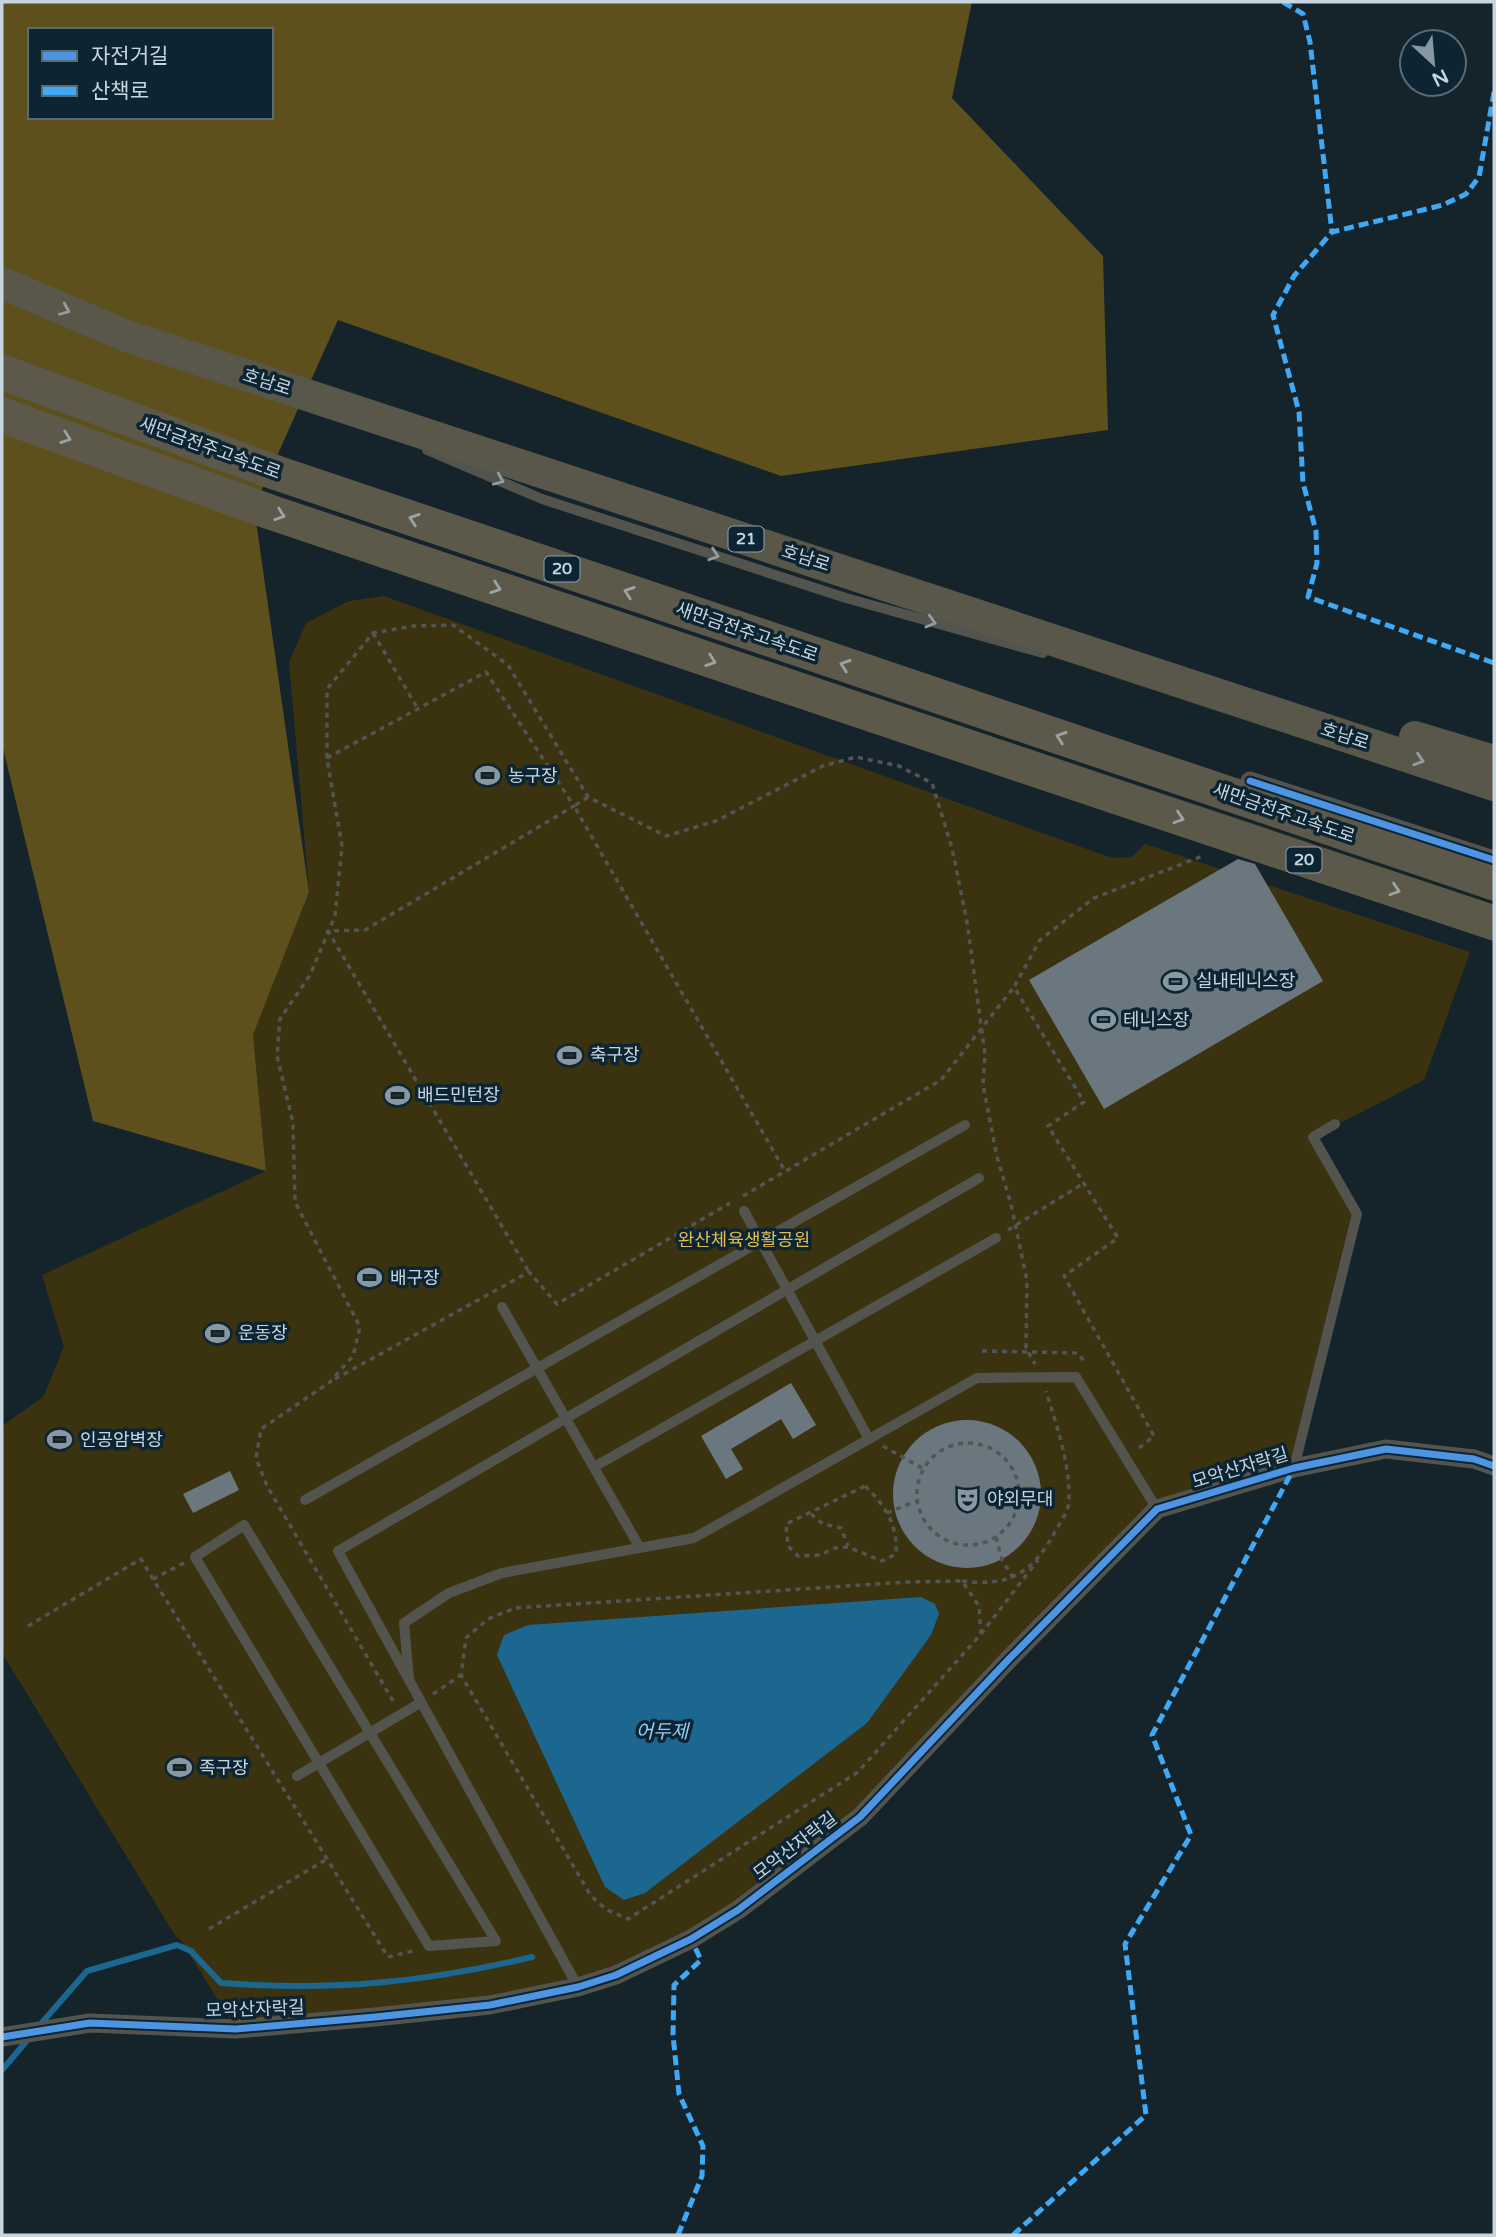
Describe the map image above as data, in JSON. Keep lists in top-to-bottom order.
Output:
{
  "streets": {
    "highway": [
      "호남로",
      "새만금전주고속도로",
      "21",
      "20"
    ],
    "street": ["모악산자락길"]
  },
  "water": ["어두제"],
  "parks": ["완산체육생활공원"],
  "places": {
    "sports": [
      "농구장",
      "실내테니스장",
      "테니스장",
      "축구장",
      "배드민턴장",
      "배구장",
      "운동장",
      "인공암벽장",
      "족구장"
    ],
    "theatre": ["야외무대"]
  },
  "legend": ["자전거길", "산책로"],
  "north": "bottom right"
}
